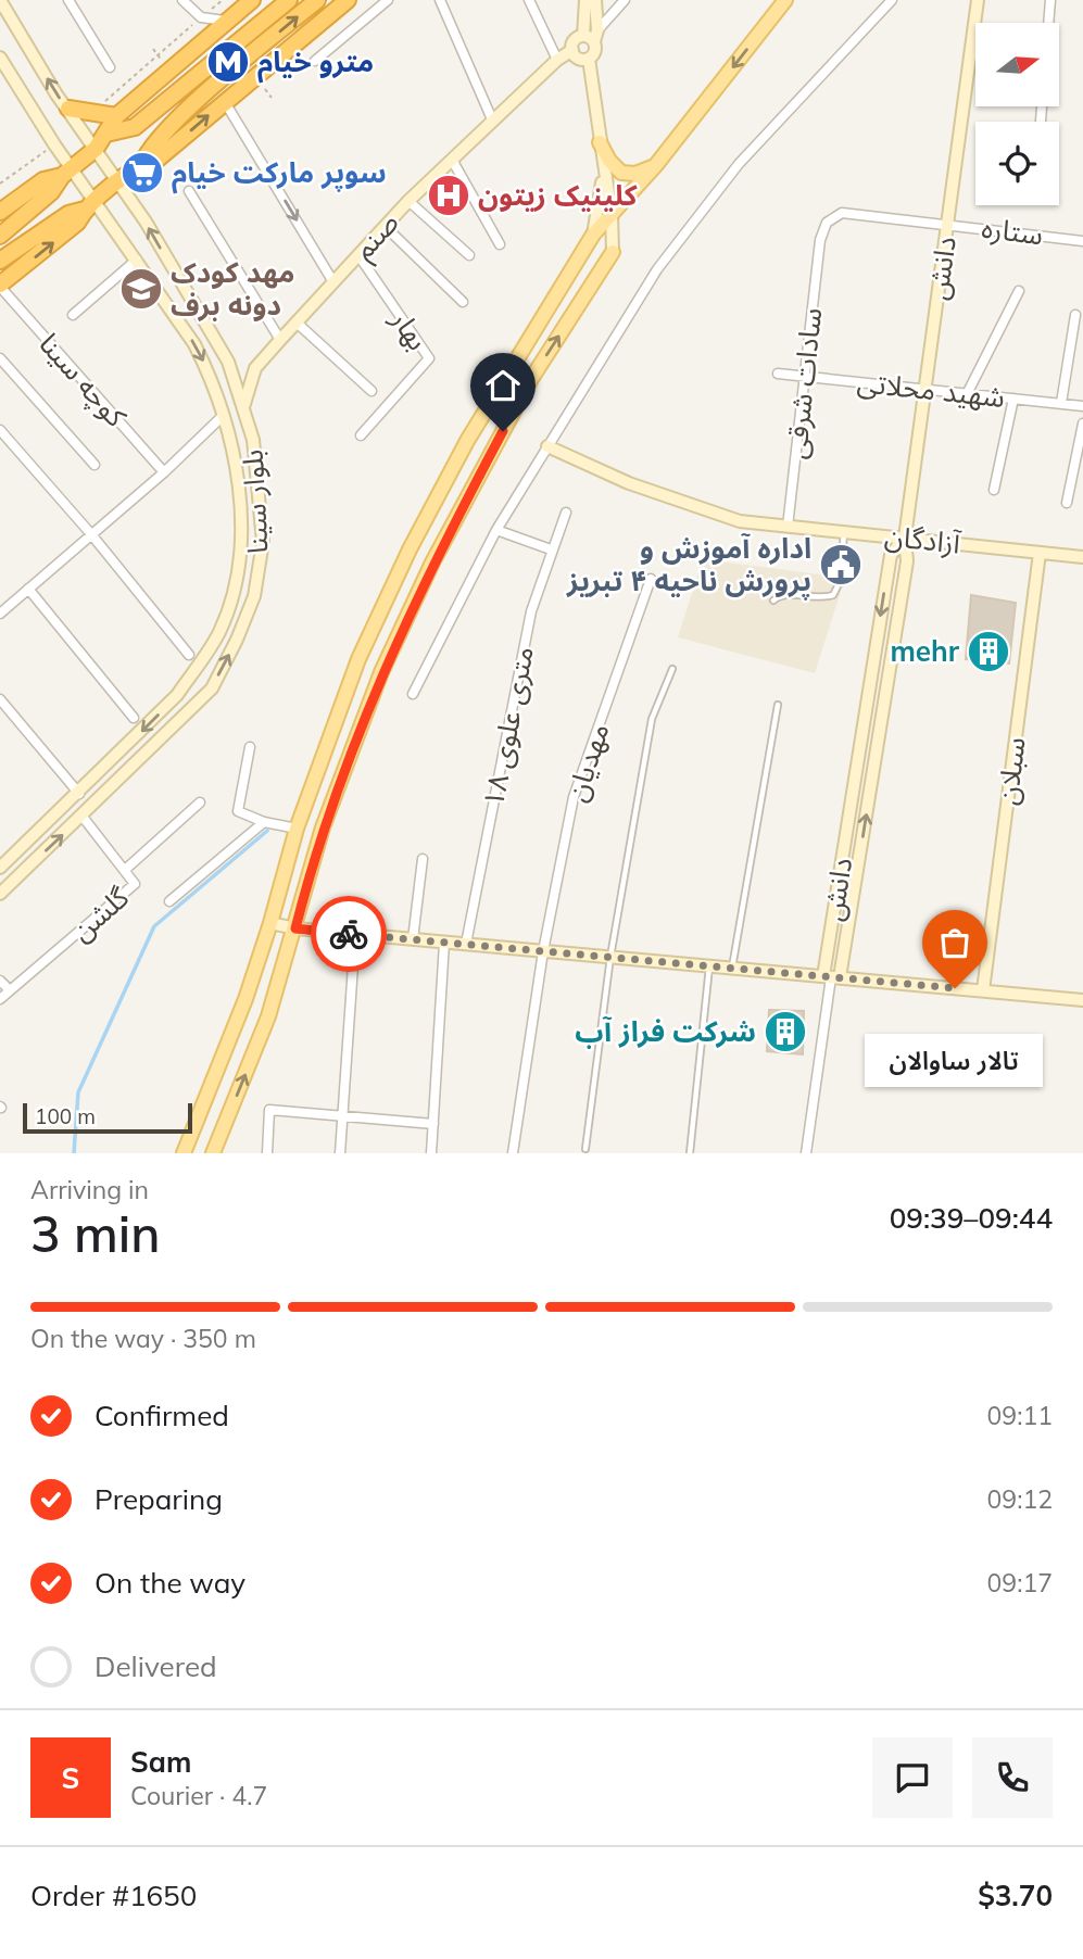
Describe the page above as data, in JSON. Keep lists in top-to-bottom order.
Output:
{
  "streets": {
    "street": [
      "ستاره",
      "صنم",
      "دانش",
      "بهار",
      "کوچه سینا",
      "سادات شرقی",
      "شهید محلاتی",
      "بلوار سینا",
      "آزادگان",
      "۱۸ متری علوی",
      "مهدیان",
      "سبلان",
      "گلشن"
    ]
  },
  "crossings": [
    ["ستاره", "دانش"],
    ["ستاره", "سادات شرقی"],
    ["صنم", "بهار"],
    ["دانش", "شهید محلاتی"],
    ["دانش", "آزادگان"],
    ["سادات شرقی", "شهید محلاتی"],
    ["سادات شرقی", "آزادگان"],
    ["بلوار سینا", "گلشن"],
    ["آزادگان", "سبلان"]
  ],
  "places": {
    "metro station": ["مترو خیام"],
    "supermarket": ["سوپر مارکت خیام"],
    "hospital": ["کلینیک زیتون"],
    "school or university": ["مهد کودک دونه برف"],
    "public building": ["اداره آموزش و پرورش ناحیه ۴ تبریز"],
    "building": ["mehr", "شرکت فراز آب"],
    "other": ["تالار ساوالان"]
  },
  "scale_bar": "100 m",
  "north": "right",
  "page": {
    "bubble": "تالار ساوالان",
    "scale": "100 m",
    "heading": ["3 min", "Arriving in", "09:39–09:44"],
    "panel": [
      "Sam",
      "Courier · 4.7",
      "Order #1650",
      "$3.70"
    ],
    "bar": "On the way · 350 m",
    "list": [
      ["Confirmed", "09:11"],
      ["Preparing", "09:12"],
      ["On the way", "09:17"],
      "Delivered"
    ],
    "round": "S"
  }
}
